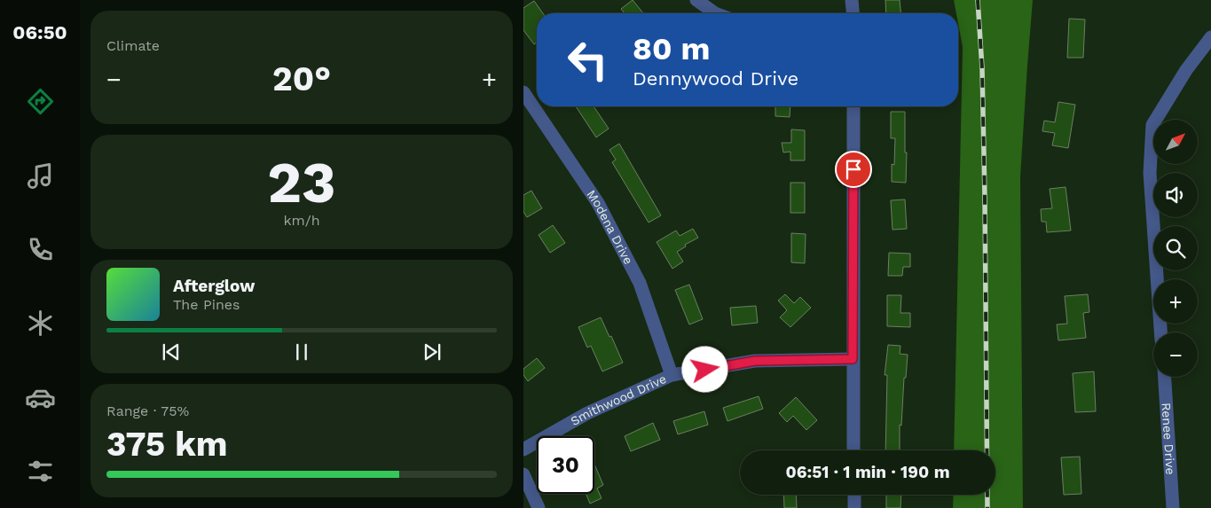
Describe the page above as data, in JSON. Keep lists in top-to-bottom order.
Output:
{
  "streets": {
    "street": ["Modena Drive", "Smithwood Drive", "Renee Drive"]
  },
  "crossings": [
    ["Modena Drive", "Smithwood Drive"]
  ],
  "north": "top right",
  "page": {
    "tabs": "06:50",
    "tile": [
      "Climate",
      ["23", "km/h"],
      ["Range · 75%", "375 km"]
    ],
    "turn": ["80 m", "Dennywood Drive"],
    "heat": ["−", "20°", "+"],
    "map_buttons": ["+", "−"],
    "song": ["Afterglow", "The Pines"],
    "limit": "30",
    "trip": "06:51 · 1 min · 190 m"
  }
}
